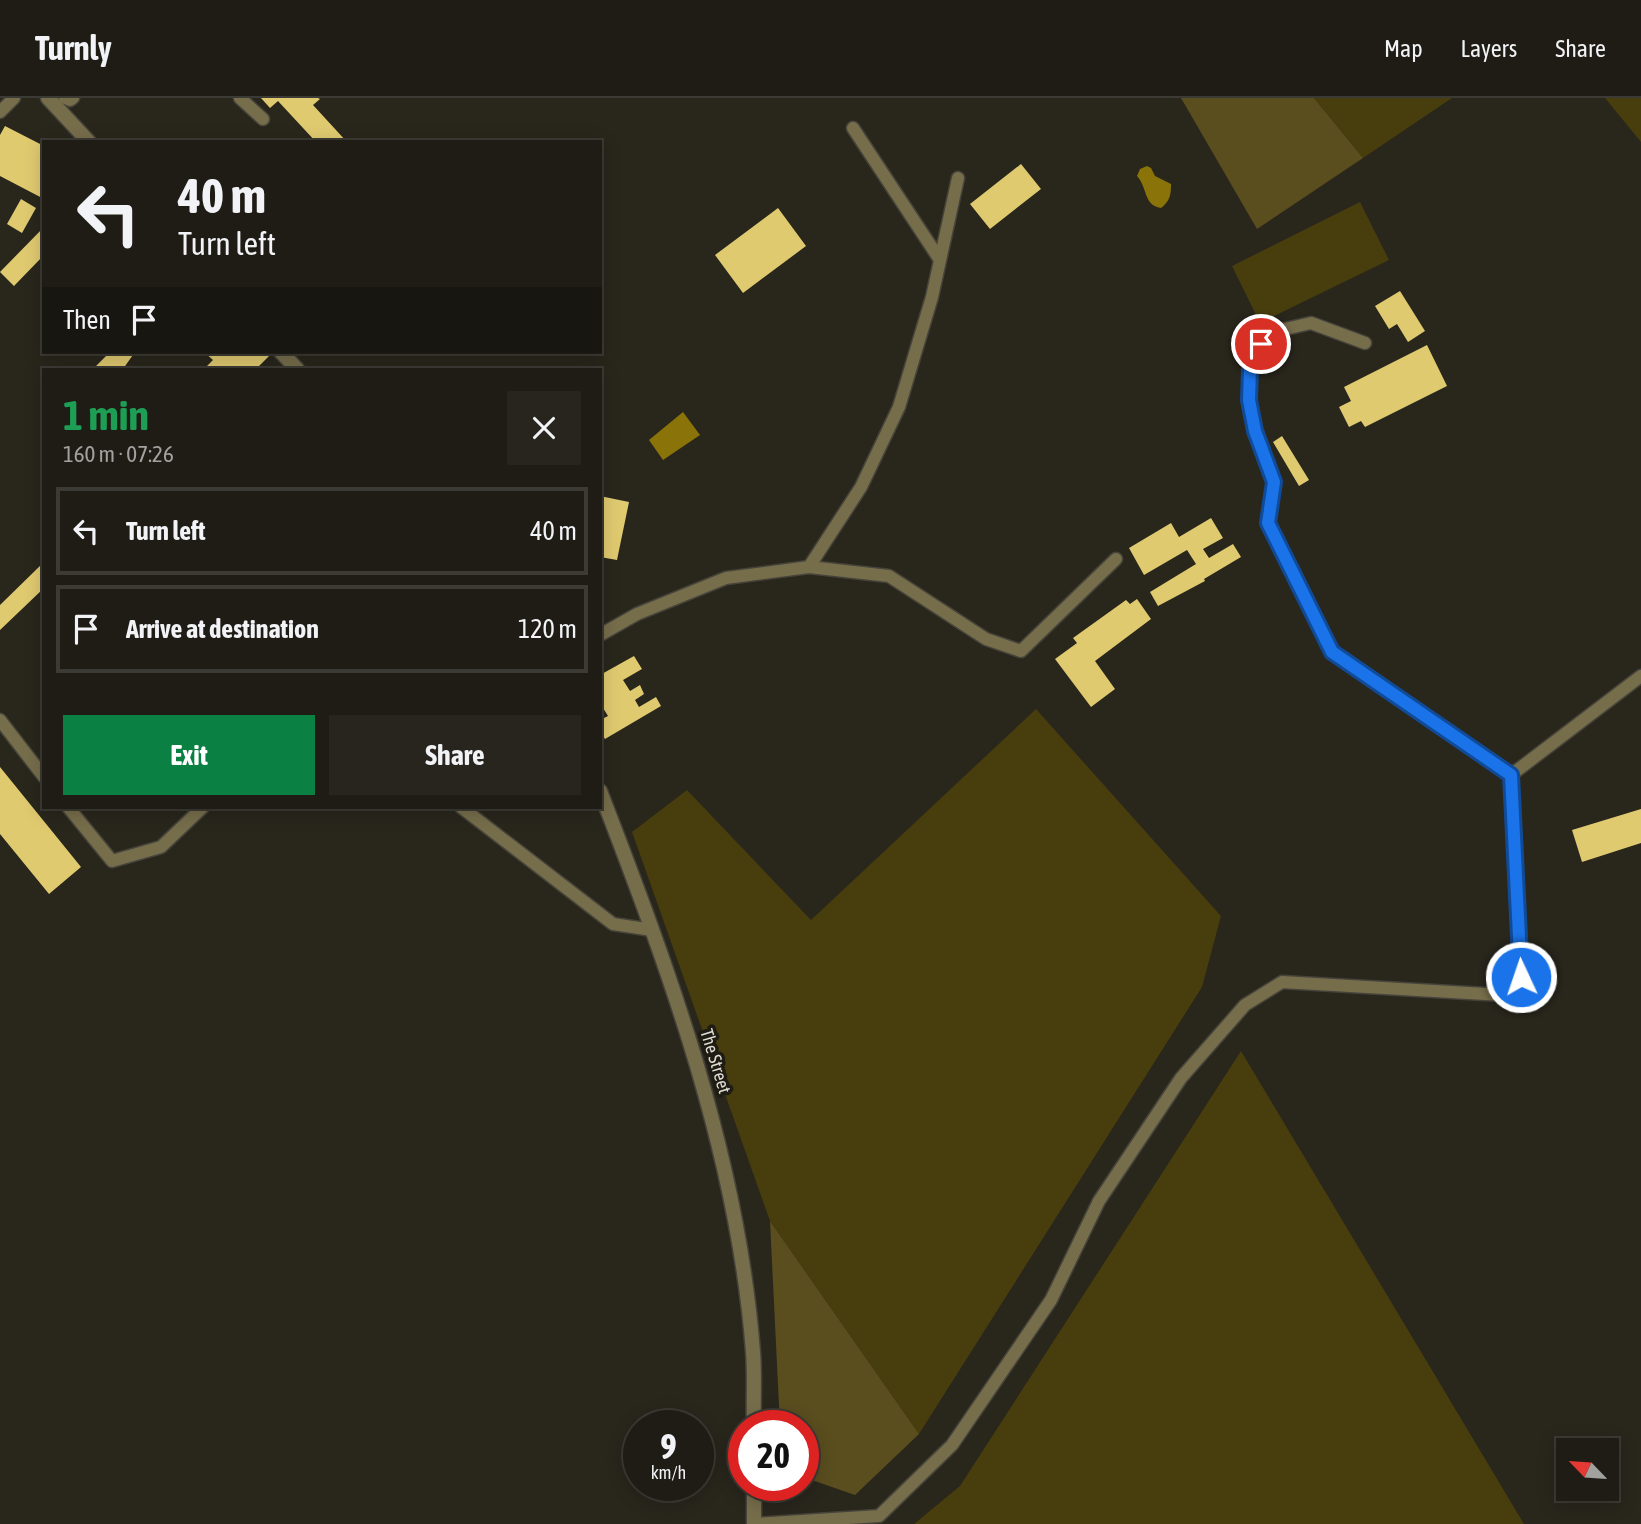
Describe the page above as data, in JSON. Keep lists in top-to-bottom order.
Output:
{
  "streets": {
    "street": ["The Street"]
  },
  "north": "top left",
  "page": {
    "header": "Turnly",
    "nav": ["Map", "Layers", "Share"],
    "turn": ["40 m", "Turn left"],
    "then": "Then",
    "heading": ["1 min", "160 m · 07:26"],
    "list": [
      {
        "name": "Turn left",
        "value": "40 m"
      },
      {
        "name": "Arrive at destination",
        "value": "120 m"
      }
    ],
    "buttons": ["Exit", "Share"],
    "speed": "9 km/h",
    "limit": "20"
  }
}
